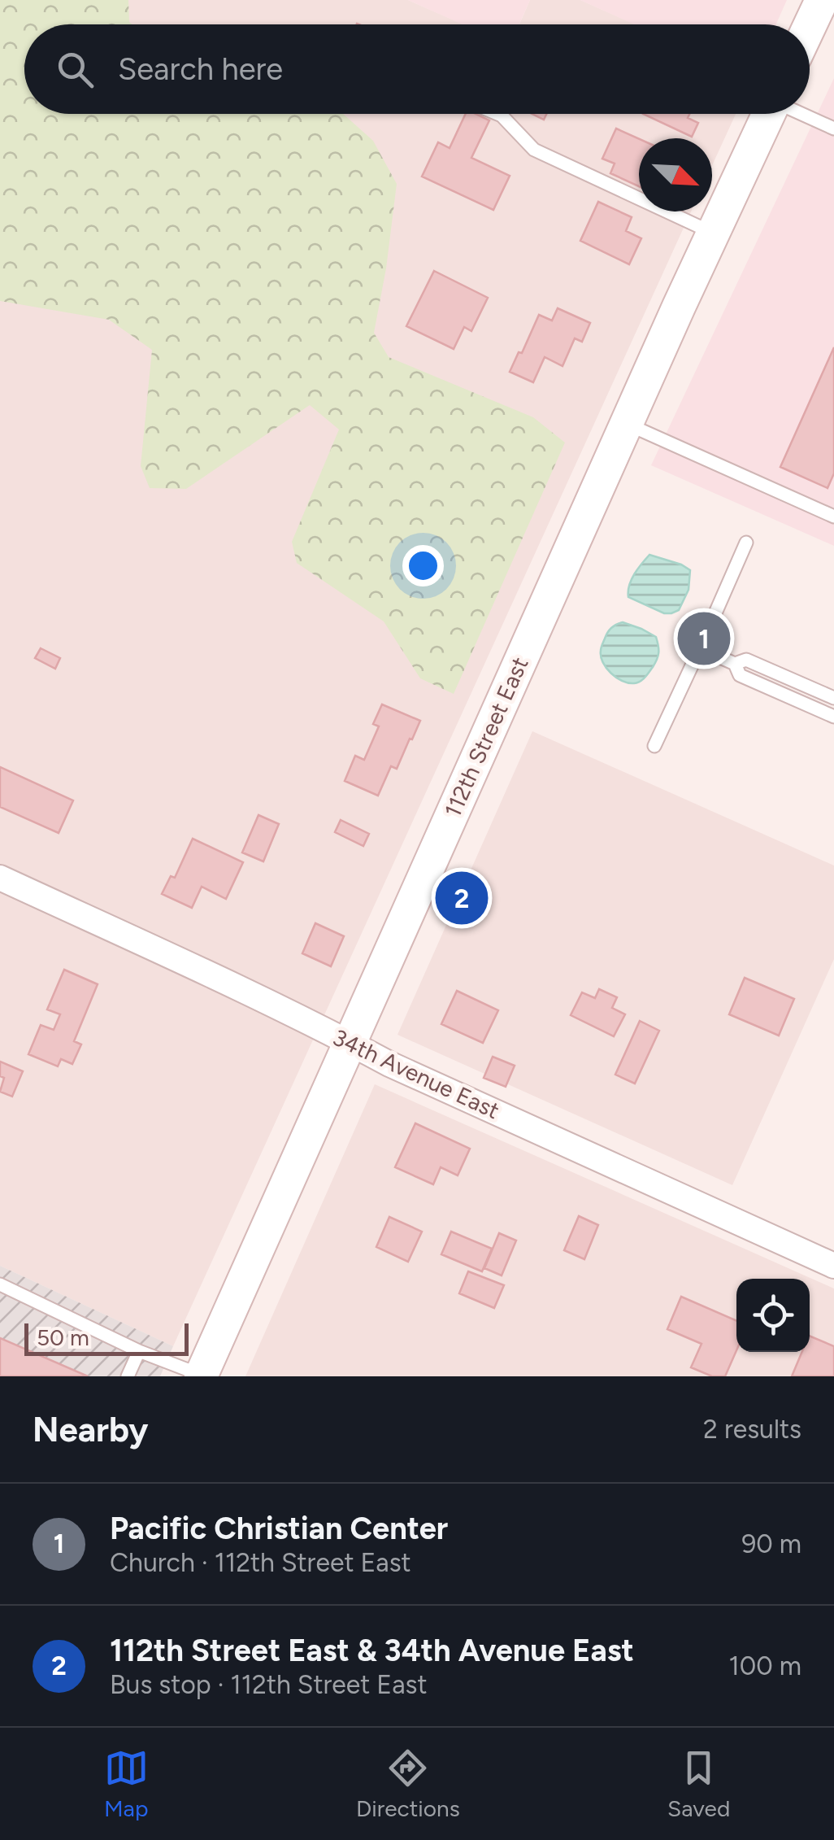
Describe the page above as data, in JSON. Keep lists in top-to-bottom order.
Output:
{
  "streets": {
    "main road": ["112th Street East"],
    "street": ["34th Avenue East"]
  },
  "crossings": [
    ["112th Street East", "34th Avenue East"]
  ],
  "scale_bar": "50 m",
  "north": "bottom right",
  "page": {
    "search": "Search here",
    "pins": ["1", "2"],
    "scale": "50 m",
    "heading": ["Nearby", "2 results"],
    "list": [
      {
        "mark": "1",
        "name": "Pacific Christian Center",
        "note": "Church · 112th Street East",
        "value": "90 m"
      },
      {
        "mark": "2",
        "name": "112th Street East & 34th Avenue East",
        "note": "Bus stop · 112th Street East",
        "value": "100 m"
      }
    ],
    "nav": ["Map", "Directions", "Saved"]
  }
}
